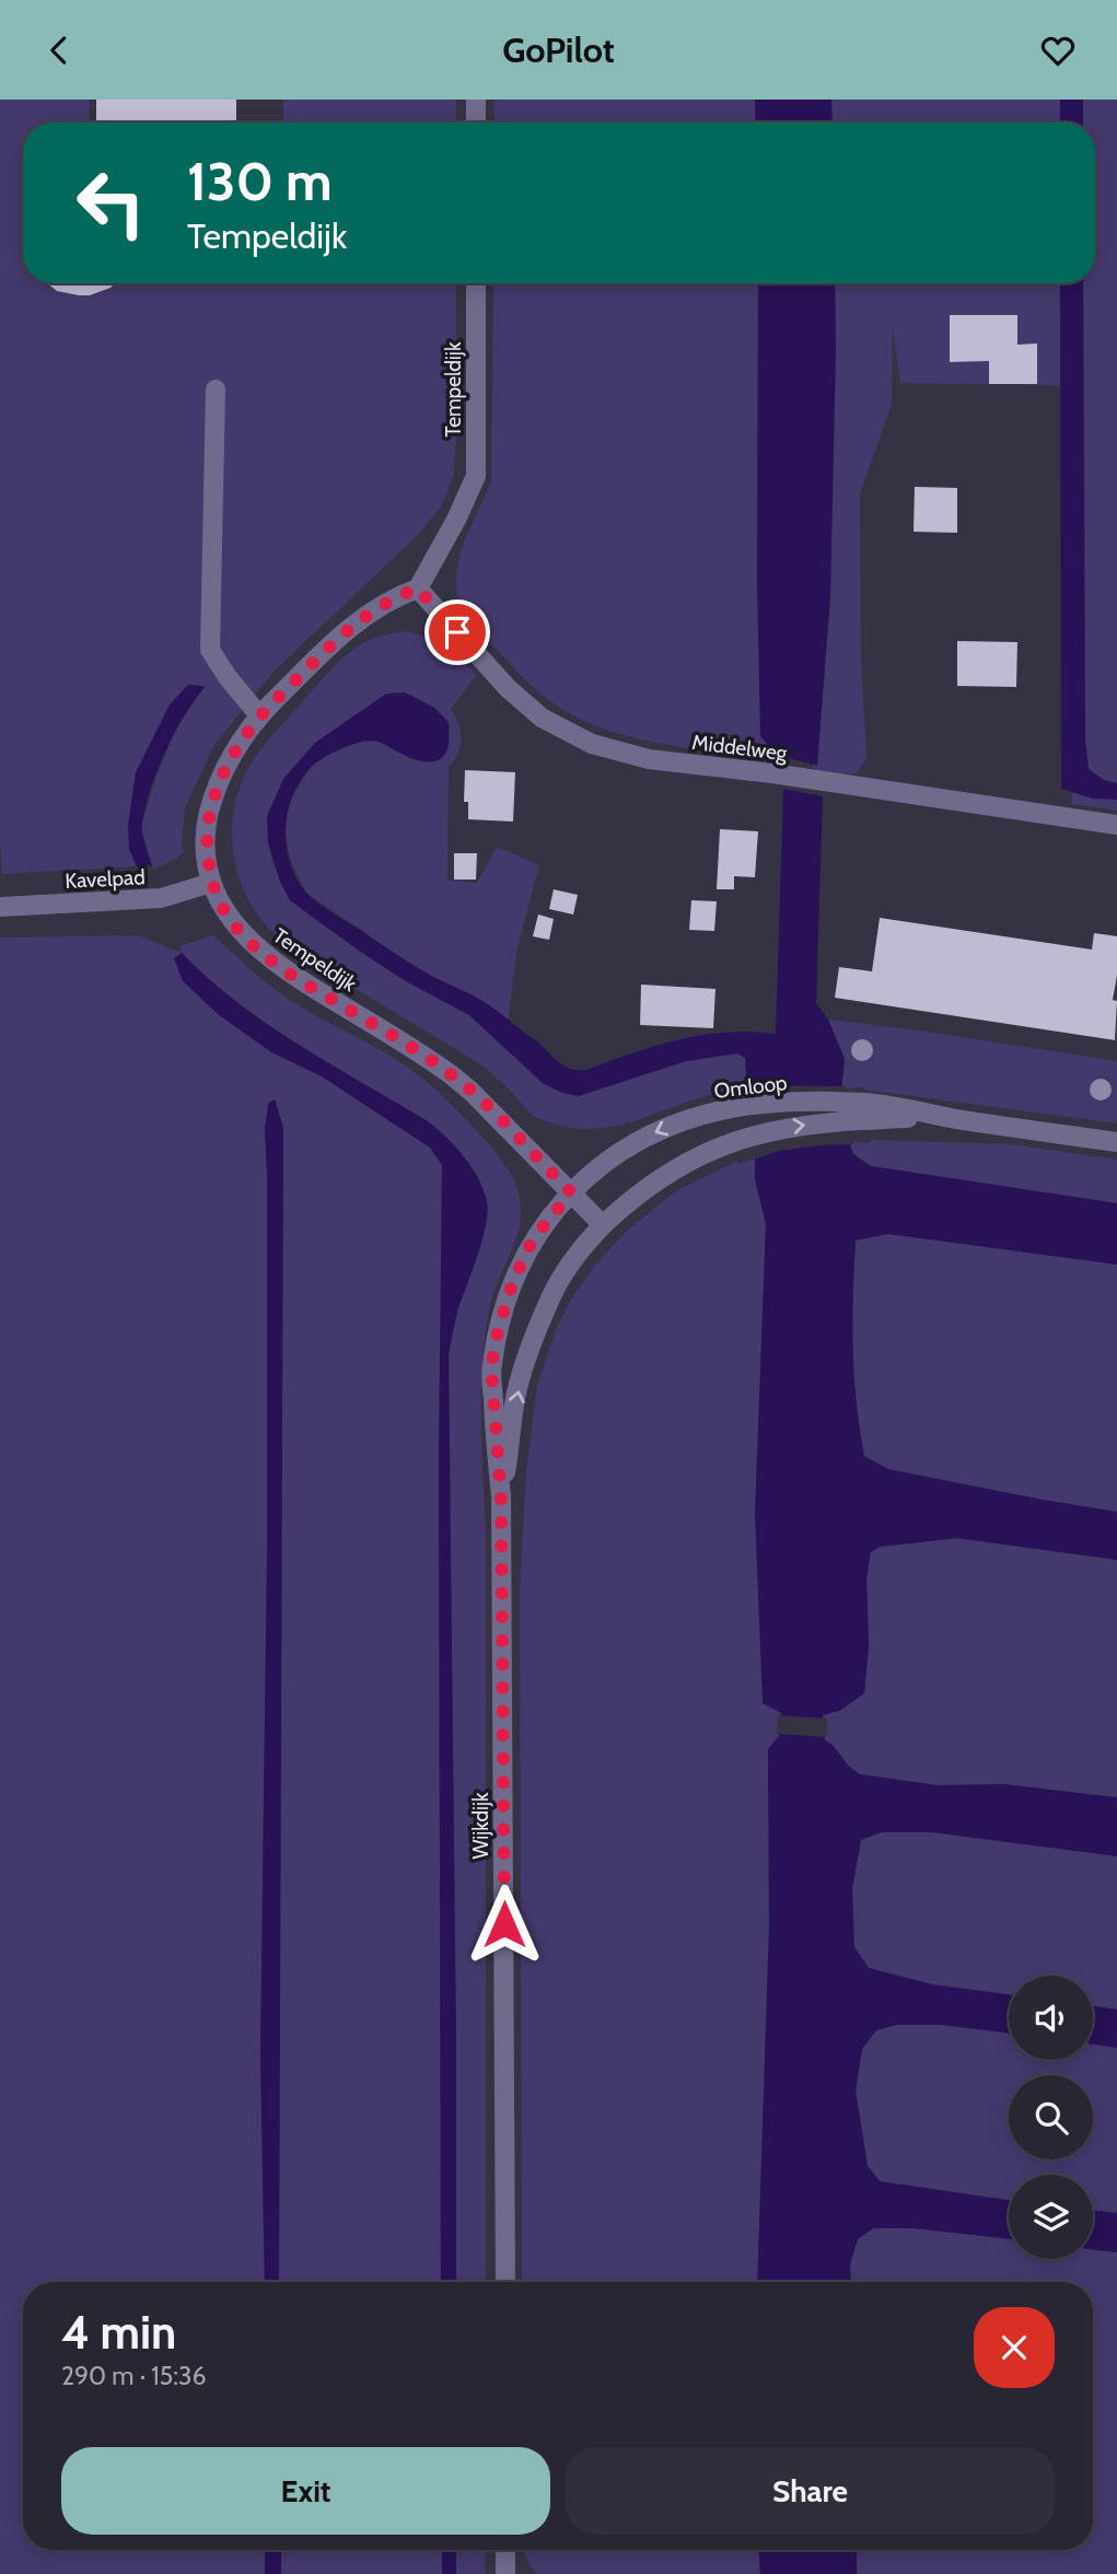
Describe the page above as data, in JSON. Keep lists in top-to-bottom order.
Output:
{
  "streets": {
    "street": [
      "Tempeldijk",
      "Middelweg",
      "Kavelpad",
      "Omloop",
      "Wijkdijk"
    ]
  },
  "crossings": [
    ["Tempeldijk", "Middelweg"],
    ["Tempeldijk", "Kavelpad"],
    ["Tempeldijk", "Omloop"],
    ["Tempeldijk", "Wijkdijk"],
    ["Omloop", "Wijkdijk"]
  ],
  "page": {
    "header": "GoPilot",
    "turn": ["130 m", "Tempeldijk"],
    "heading": ["4 min", "290 m · 15:36"],
    "buttons": ["Exit", "Share"]
  }
}
